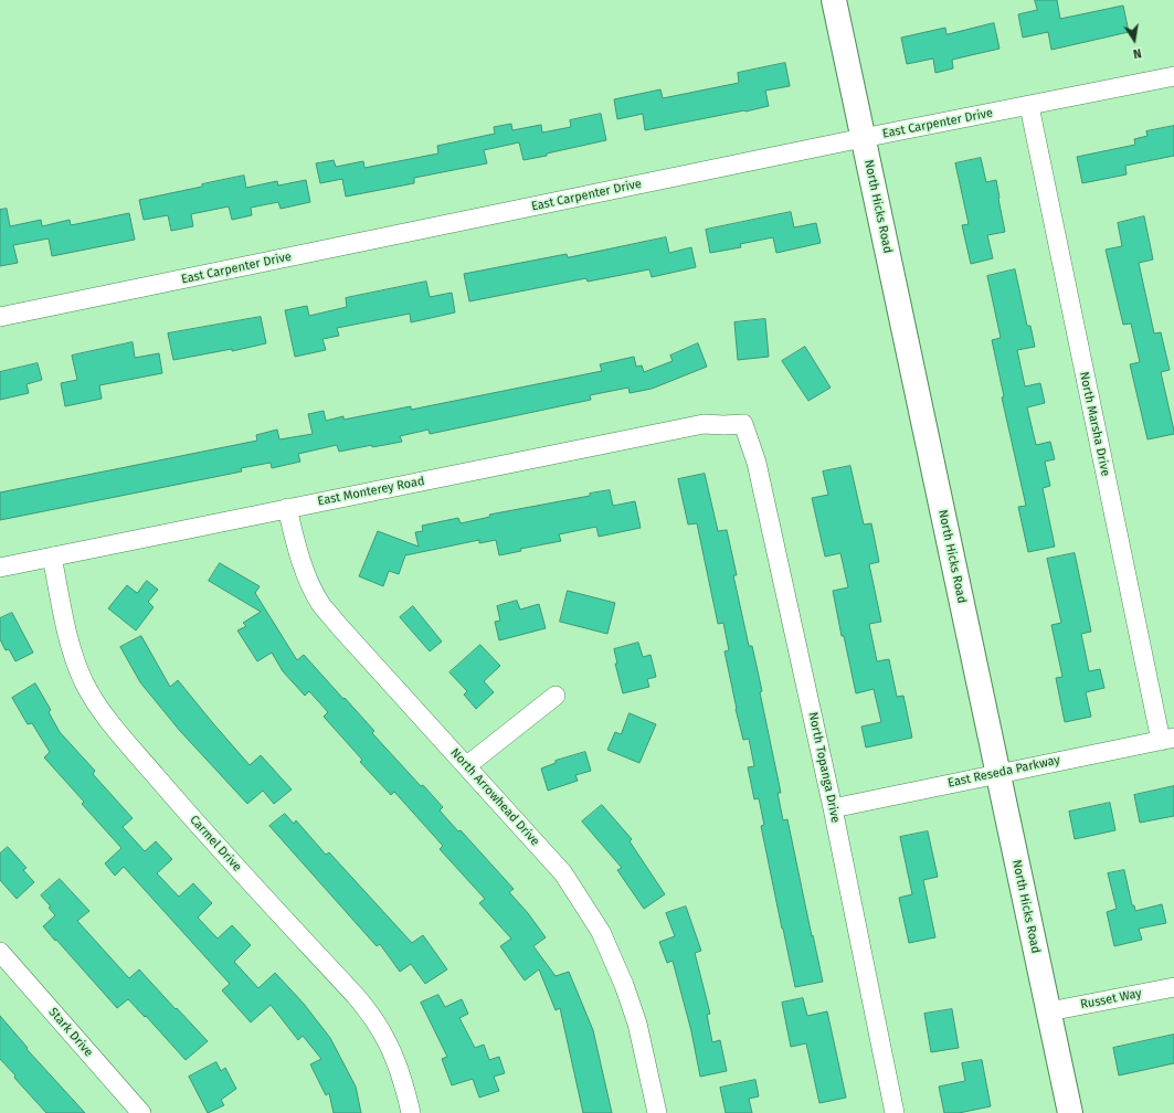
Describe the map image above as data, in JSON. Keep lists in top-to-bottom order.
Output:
{
  "streets": {
    "main road": ["North Hicks Road"],
    "street": [
      "East Carpenter Drive",
      "North Marsha Drive",
      "East Monterey Road",
      "North Topanga Drive",
      "East Reseda Parkway",
      "North Arrowhead Drive",
      "Carmel Drive",
      "Russet Way",
      "Stark Drive"
    ]
  },
  "crossings": [
    ["East Carpenter Drive", "North Hicks Road"],
    ["East Carpenter Drive", "North Marsha Drive"],
    ["North Hicks Road", "East Reseda Parkway"],
    ["North Hicks Road", "Russet Way"],
    ["North Marsha Drive", "East Reseda Parkway"],
    ["East Monterey Road", "North Topanga Drive"],
    ["East Monterey Road", "North Arrowhead Drive"],
    ["East Monterey Road", "Carmel Drive"],
    ["North Topanga Drive", "East Reseda Parkway"]
  ],
  "north": "bottom"
}
